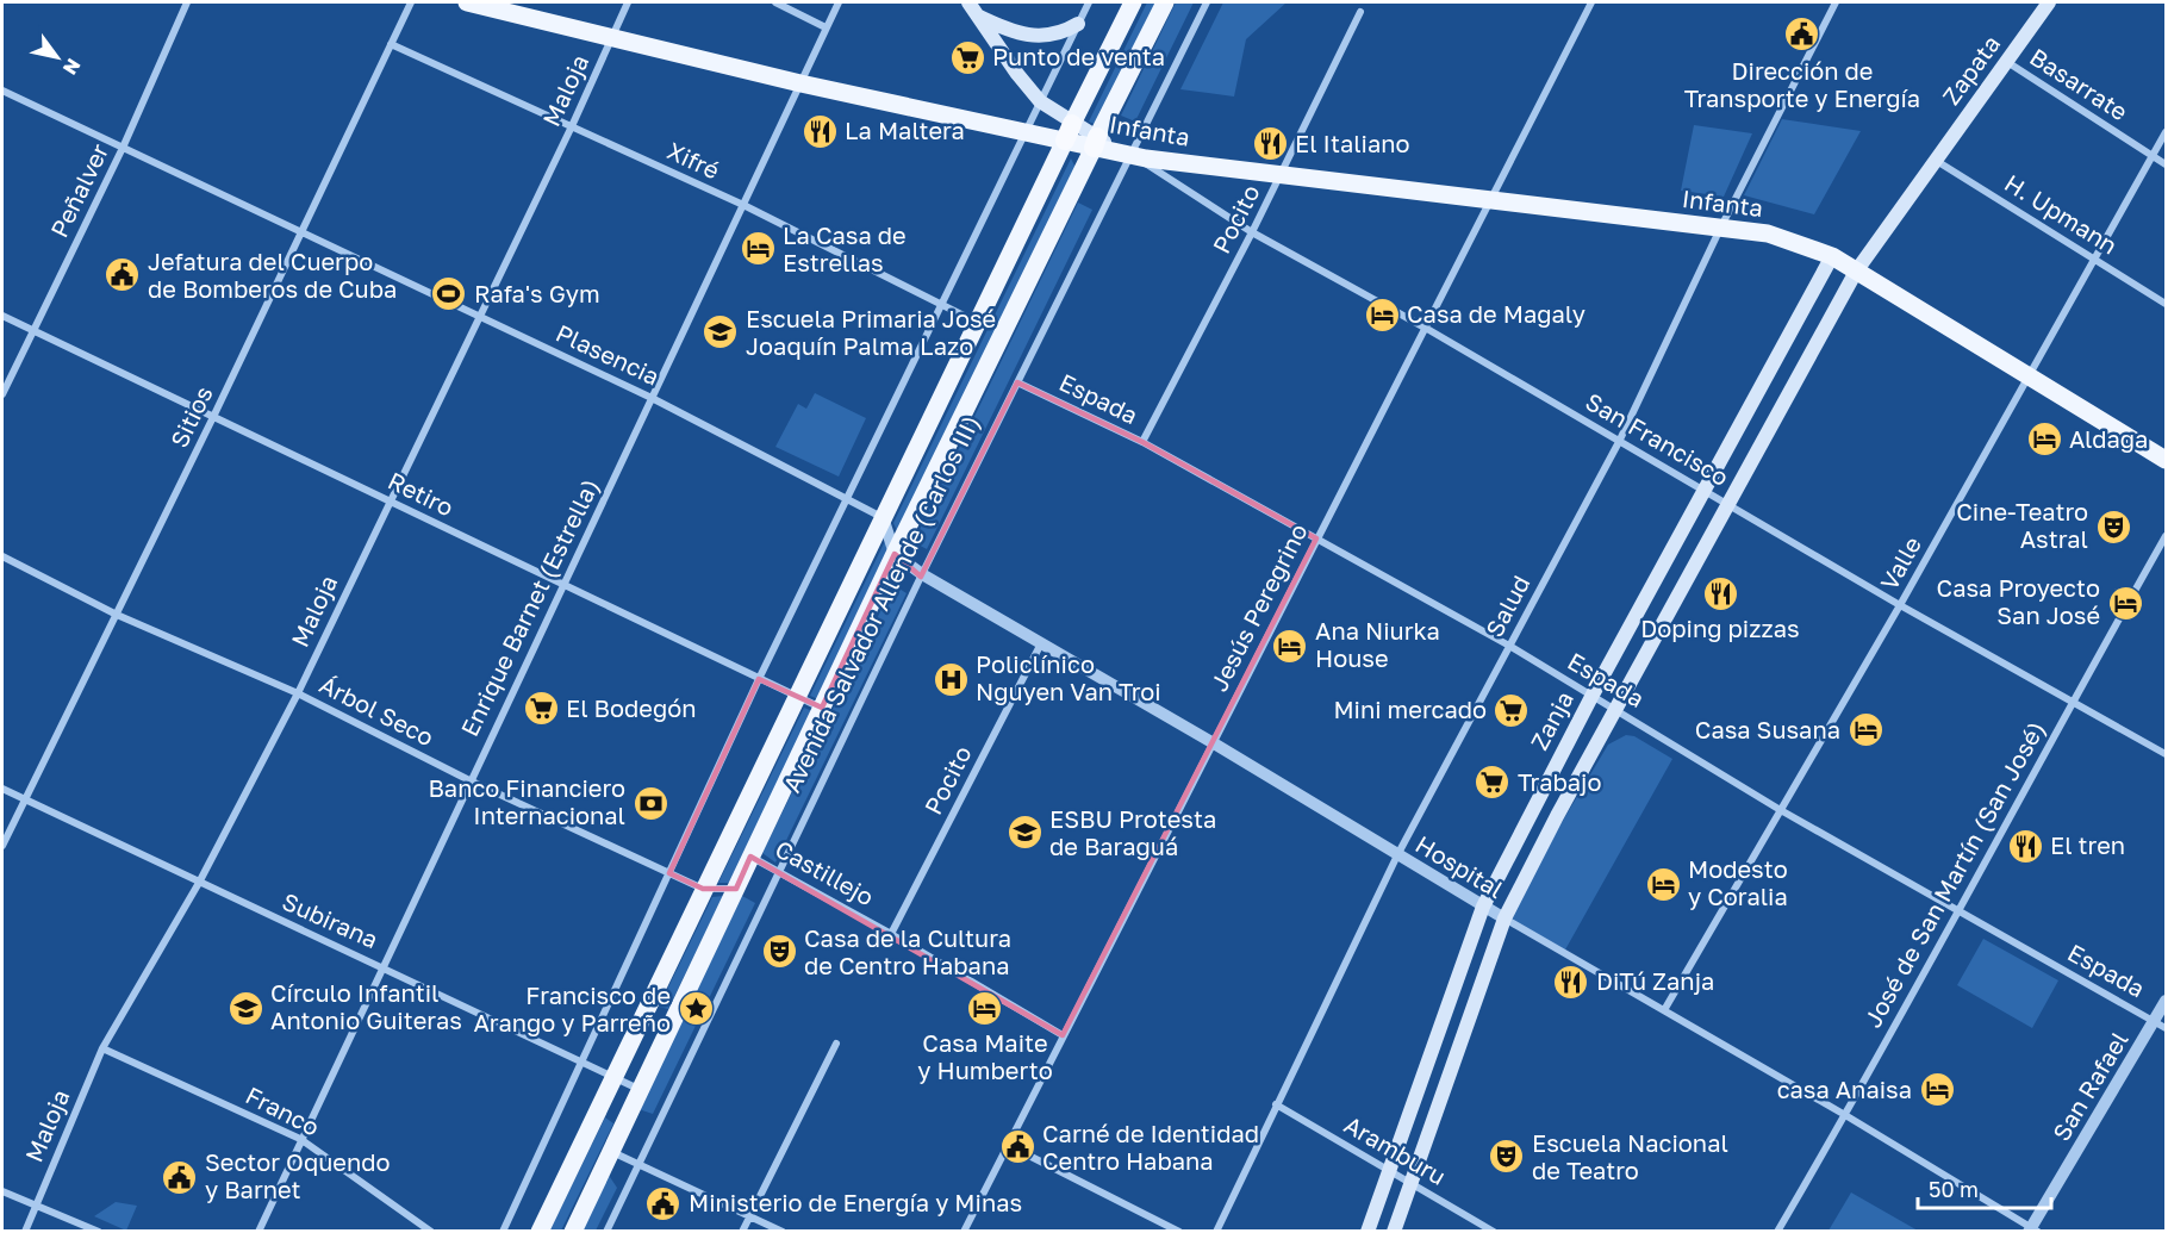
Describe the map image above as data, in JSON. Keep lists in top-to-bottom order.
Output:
{
  "streets": {
    "main road": [
      "Zapata",
      "Infanta",
      "Avenida Salvador Allende (Carlos III)",
      "Zanja"
    ],
    "street": [
      "Basarrate",
      "Maloja",
      "Xifré",
      "Peñalver",
      "H. Upmann",
      "Pocito",
      "Plasencia",
      "Espada",
      "Sitios",
      "San Francisco",
      "Retiro",
      "Valle",
      "Salud",
      "Enrique Barnet (Estrella)",
      "Jesús Peregrino",
      "Árbol Seco",
      "Hospital",
      "Castillejo",
      "José de San Martín (San José)",
      "Subirana",
      "San Rafael",
      "Franco",
      "Aramburu"
    ]
  },
  "crossings": [
    ["Zapata", "Basarrate"],
    ["Zapata", "Infanta"],
    ["Zapata", "H. Upmann"],
    ["Basarrate", "Valle"],
    ["Maloja", "Infanta"],
    ["Maloja", "Xifré"],
    ["Maloja", "Plasencia"],
    ["Maloja", "Retiro"],
    ["Maloja", "Árbol Seco"],
    ["Maloja", "Subirana"],
    ["Maloja", "Franco"],
    ["Infanta", "Pocito"],
    ["Infanta", "San Francisco"],
    ["Infanta", "Avenida Salvador Allende (Carlos III)"],
    ["Infanta", "Salud"],
    ["Infanta", "Enrique Barnet (Estrella)"],
    ["Infanta", "Jesús Peregrino"],
    ["Infanta", "Zanja"],
    ["Xifré", "Sitios"],
    ["Xifré", "Avenida Salvador Allende (Carlos III)"],
    ["Xifré", "Enrique Barnet (Estrella)"],
    ["Peñalver", "Plasencia"],
    ["Peñalver", "Retiro"],
    ["H. Upmann", "Valle"],
    ["Pocito", "Espada"],
    ["Pocito", "San Francisco"],
    ["Pocito", "Hospital"],
    ["Pocito", "Castillejo"],
    ["Plasencia", "Sitios"],
    ["Plasencia", "Avenida Salvador Allende (Carlos III)"],
    ["Plasencia", "Enrique Barnet (Estrella)"],
    ["Espada", "Valle"],
    ["Espada", "Avenida Salvador Allende (Carlos III)"],
    ["Espada", "Salud"],
    ["Espada", "Jesús Peregrino"],
    ["Espada", "Zanja"],
    ["Espada", "José de San Martín (San José)"],
    ["Espada", "San Rafael"],
    ["Sitios", "Retiro"],
    ["Sitios", "Árbol Seco"],
    ["Sitios", "Subirana"],
    ["San Francisco", "Valle"],
    ["San Francisco", "Avenida Salvador Allende (Carlos III)"],
    ["San Francisco", "Salud"],
    ["San Francisco", "Jesús Peregrino"],
    ["San Francisco", "Zanja"],
    ["San Francisco", "José de San Martín (San José)"],
    ["Retiro", "Avenida Salvador Allende (Carlos III)"],
    ["Retiro", "Enrique Barnet (Estrella)"],
    ["Valle", "Hospital"],
    ["Avenida Salvador Allende (Carlos III)", "Árbol Seco"],
    ["Avenida Salvador Allende (Carlos III)", "Hospital"],
    ["Avenida Salvador Allende (Carlos III)", "Castillejo"],
    ["Avenida Salvador Allende (Carlos III)", "Subirana"],
    ["Salud", "Hospital"],
    ["Salud", "Aramburu"],
    ["Enrique Barnet (Estrella)", "Árbol Seco"],
    ["Enrique Barnet (Estrella)", "Subirana"],
    ["Enrique Barnet (Estrella)", "Franco"],
    ["Jesús Peregrino", "Hospital"],
    ["Jesús Peregrino", "Castillejo"],
    ["Zanja", "Hospital"],
    ["Zanja", "Aramburu"],
    ["Hospital", "José de San Martín (San José)"],
    ["Hospital", "San Rafael"]
  ],
  "places": {
    "public building": [
      "Dirección de Transporte y Energía",
      "Jefatura del Cuerpo de Bomberos de Cuba",
      "Carné de Identidad Centro Habana",
      "Sector Oquendo y Barnet",
      "Ministerio de Energía y Minas"
    ],
    "supermarket": [
      "Punto de venta",
      "El Bodegón",
      "Mini mercado",
      "Trabajo"
    ],
    "restaurant": [
      "La Maltera",
      "El Italiano",
      "Doping pizzas",
      "El tren",
      "DiTú Zanja"
    ],
    "hotel": [
      "La Casa de Estrellas",
      "Casa de Magaly",
      "Aldaga",
      "Casa Proyecto San José",
      "Ana Niurka House",
      "Casa Susana",
      "Modesto y Coralia",
      "Casa Maite y Humberto",
      "casa Anaisa"
    ],
    "sports": ["Rafa's Gym"],
    "school or university": ["Escuela Primaria José Joaquín Palma Lazo", "ESBU Protesta de Baraguá", "Círculo Infantil Antonio Guiteras"],
    "theatre": ["Cine-Teatro Astral", "Casa de la Cultura de Centro Habana", "Escuela Nacional de Teatro"],
    "hospital": ["Policlínico Nguyen Van Troi"],
    "bank": ["Banco Financiero Internacional"],
    "place": ["Francisco de Arango y Parreño"]
  },
  "scale_bar": "50 m",
  "north": "bottom right"
}
